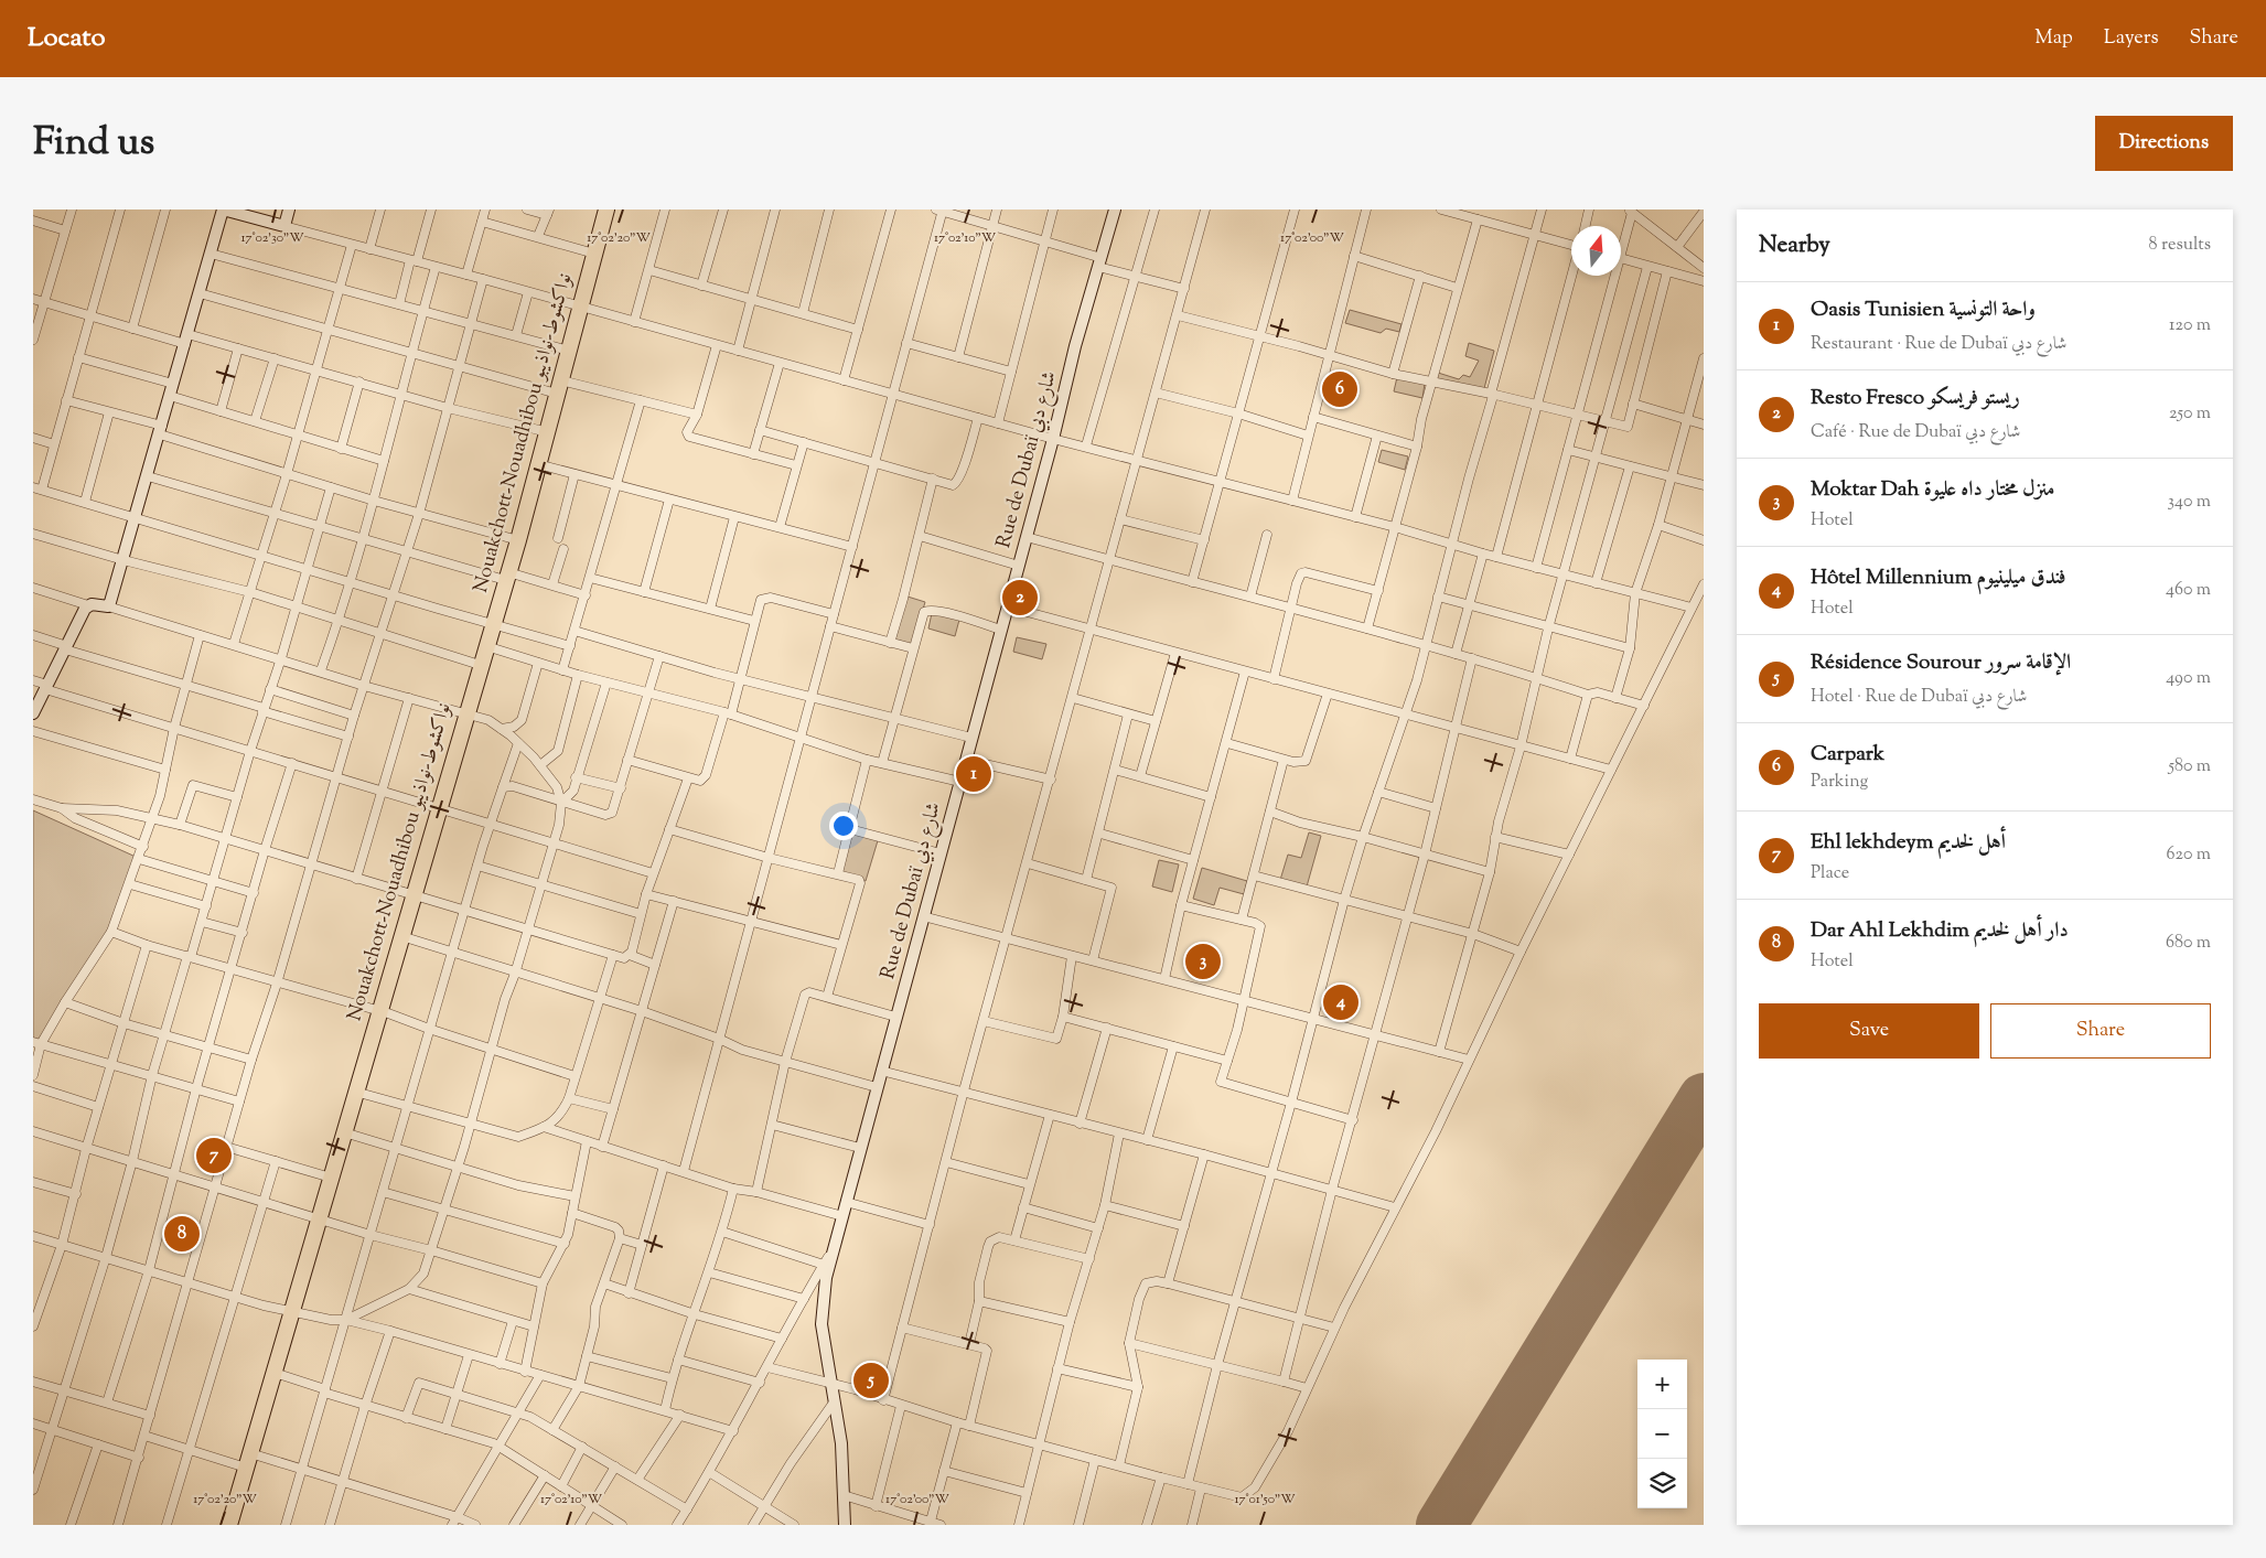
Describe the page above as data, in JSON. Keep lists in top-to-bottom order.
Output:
{
  "streets": {
    "highway": ["Nouakchott-Nouadhibou نواكشوط-نواذيبو"],
    "street": ["Rue de Dubaï شارع دبي"]
  },
  "north": "top",
  "page": {
    "header": "Locato",
    "nav": ["Map", "Layers", "Share"],
    "title": "Find us",
    "buttons": [
      "Directions",
      ["Save", "Share"]
    ],
    "heading": ["Nearby", "8 results"],
    "list": [
      {
        "mark": "1",
        "name": "Oasis Tunisien واحة التونسية",
        "note": "Restaurant · Rue de Dubaï شارع دبي",
        "value": "120 m"
      },
      {
        "mark": "2",
        "name": "Resto Fresco ريستو فريسكو",
        "note": "Café · Rue de Dubaï شارع دبي",
        "value": "250 m"
      },
      {
        "mark": "3",
        "name": "Moktar Dah منزل مختار داه عليوة",
        "note": "Hotel",
        "value": "340 m"
      },
      {
        "mark": "4",
        "name": "Hôtel Millennium فندق ميلينيوم",
        "note": "Hotel",
        "value": "460 m"
      },
      {
        "mark": "5",
        "name": "Résidence Sourour الإقامة سرور",
        "note": "Hotel · Rue de Dubaï شارع دبي",
        "value": "490 m"
      },
      {
        "mark": "6",
        "name": "Carpark",
        "note": "Parking",
        "value": "580 m"
      },
      {
        "mark": "7",
        "name": "Ehl lekhdeym أهل لخديم",
        "note": "Place",
        "value": "620 m"
      },
      {
        "mark": "8",
        "name": "Dar Ahl Lekhdim دار أهل لخديم",
        "note": "Hotel",
        "value": "680 m"
      }
    ],
    "pins": [
      "6",
      "2",
      "1",
      "3",
      "4",
      "7",
      "8",
      "5"
    ],
    "map_buttons": ["+", "−"]
  },
  "coordinates": [
    "17°02'30\"W",
    "17°02'20\"W",
    "17°02'10\"W",
    "17°02'00\"W",
    "17°01'50\"W"
  ]
}
